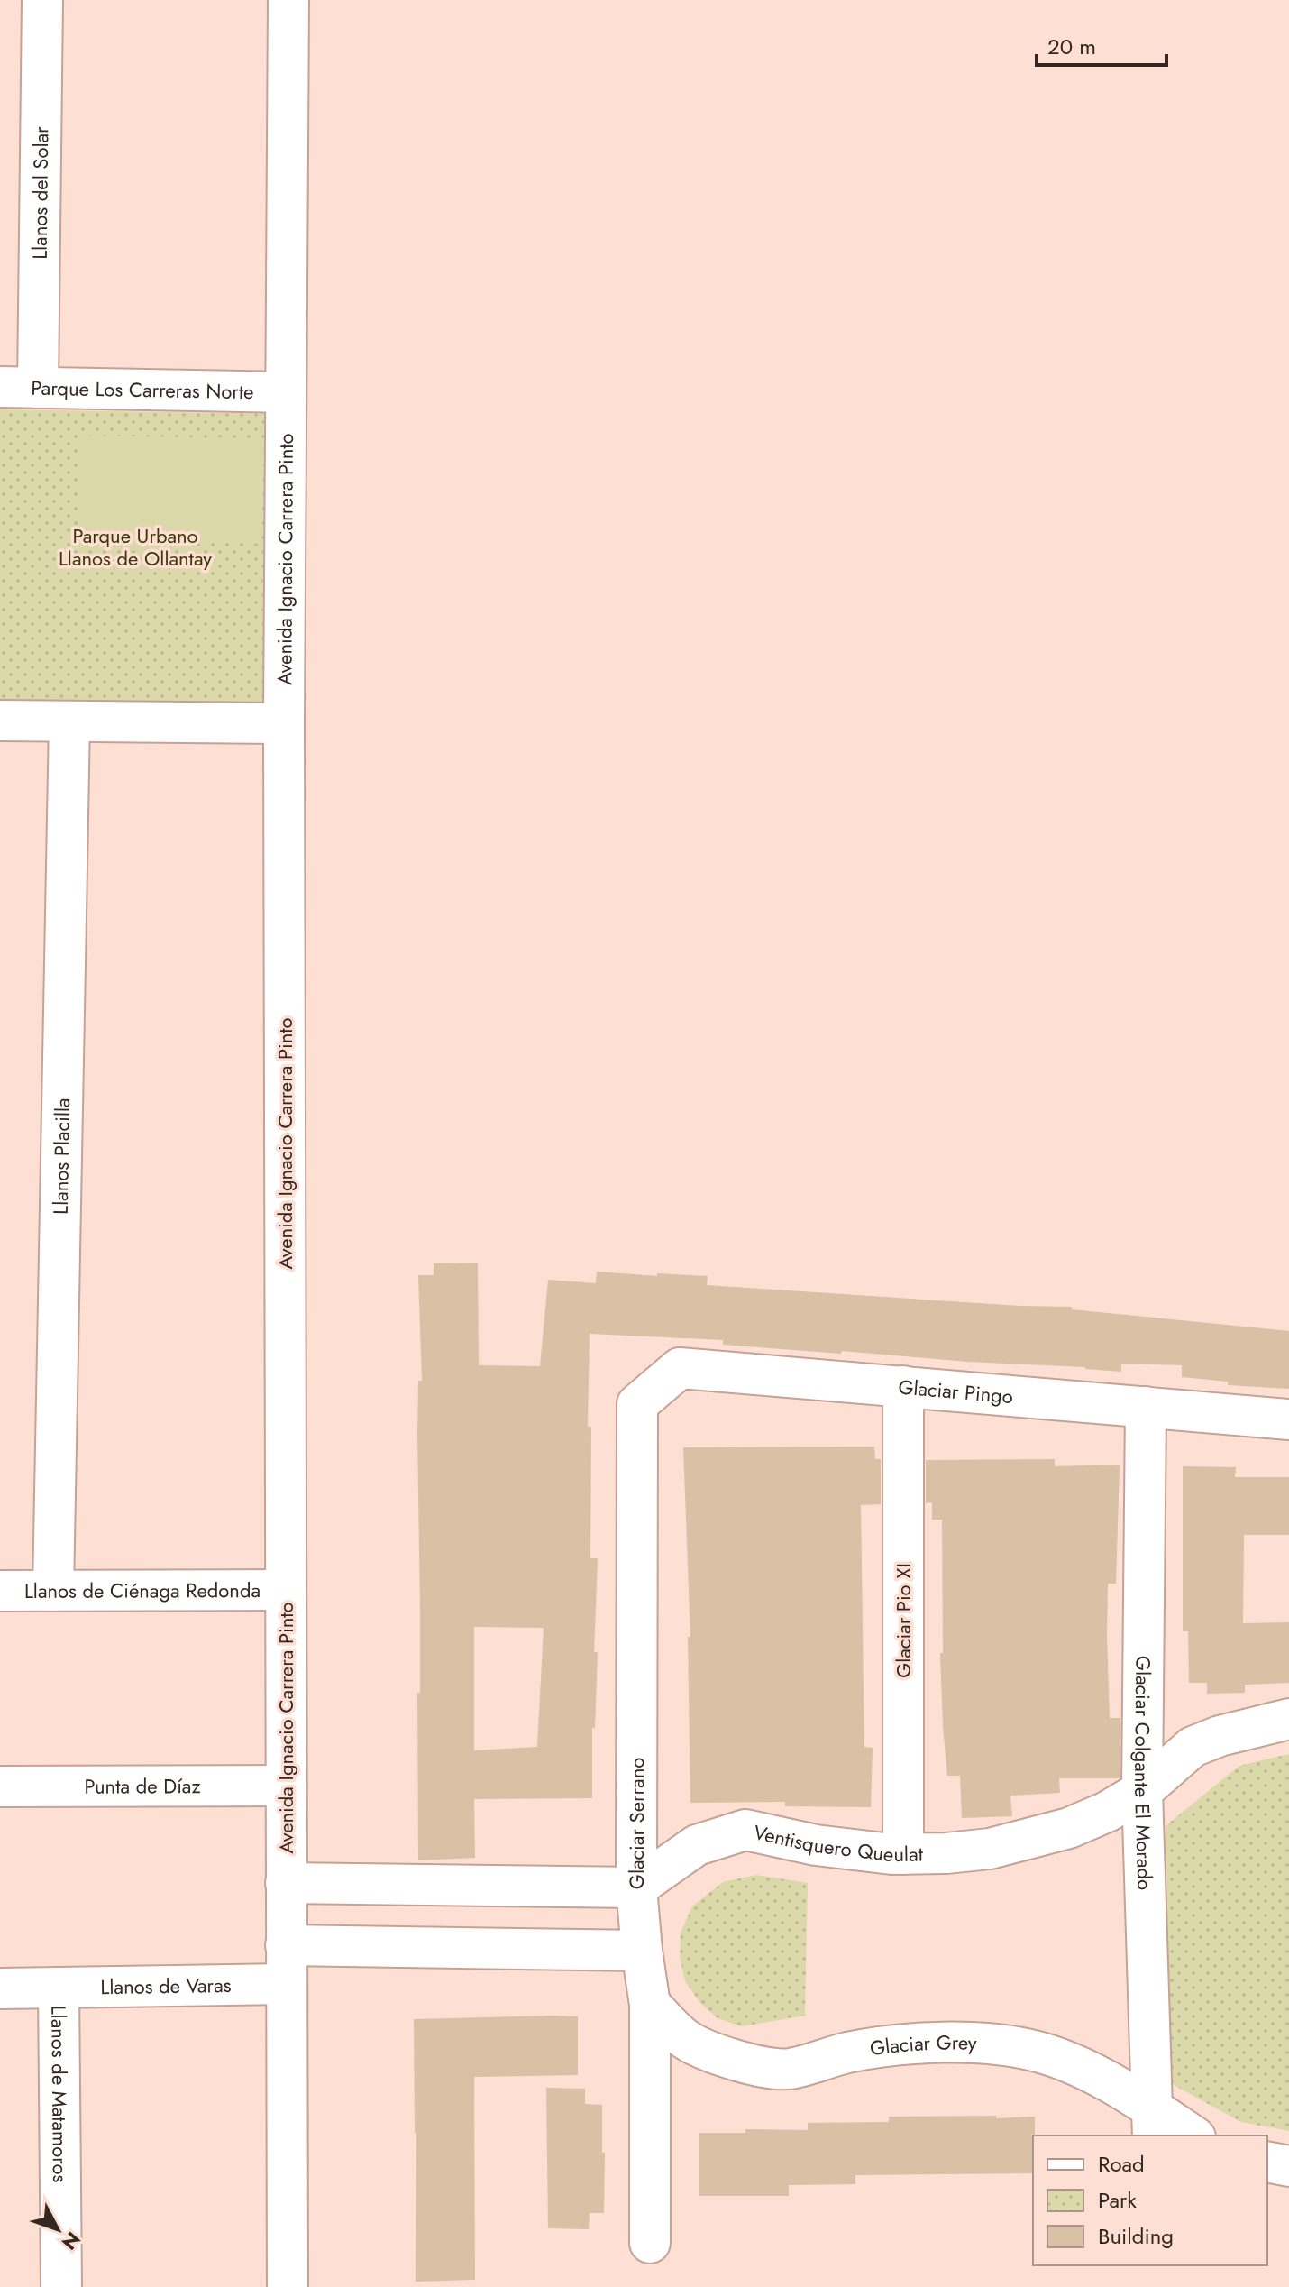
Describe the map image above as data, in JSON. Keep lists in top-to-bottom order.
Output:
{
  "streets": {
    "street": [
      "Llanos del Solar",
      "Parque Los Carreras Norte",
      "Avenida Ignacio Carrera Pinto",
      "Llanos Placilla",
      "Glaciar Pingo",
      "Llanos de Ciénaga Redonda",
      "Glaciar Pio XI",
      "Glaciar Colgante El Morado",
      "Punta de Díaz",
      "Glaciar Serrano",
      "Ventisquero Queulat",
      "Llanos de Varas",
      "Glaciar Grey",
      "Llanos de Matamoros"
    ]
  },
  "crossings": [
    ["Llanos del Solar", "Parque Los Carreras Norte"],
    ["Parque Los Carreras Norte", "Avenida Ignacio Carrera Pinto"],
    ["Avenida Ignacio Carrera Pinto", "Llanos de Ciénaga Redonda"],
    ["Avenida Ignacio Carrera Pinto", "Punta de Díaz"],
    ["Avenida Ignacio Carrera Pinto", "Llanos de Varas"],
    ["Llanos Placilla", "Llanos de Ciénaga Redonda"],
    ["Glaciar Pingo", "Glaciar Pio XI"],
    ["Glaciar Pingo", "Glaciar Colgante El Morado"],
    ["Glaciar Pingo", "Glaciar Serrano"],
    ["Glaciar Pio XI", "Ventisquero Queulat"],
    ["Glaciar Colgante El Morado", "Ventisquero Queulat"],
    ["Glaciar Colgante El Morado", "Glaciar Grey"],
    ["Glaciar Serrano", "Ventisquero Queulat"],
    ["Glaciar Serrano", "Glaciar Grey"],
    ["Llanos de Varas", "Llanos de Matamoros"]
  ],
  "parks": ["Parque Urbano Llanos de Ollantay"],
  "legend": ["Road", "Park", "Building"],
  "scale_bar": "20 m",
  "north": "bottom right"
}
